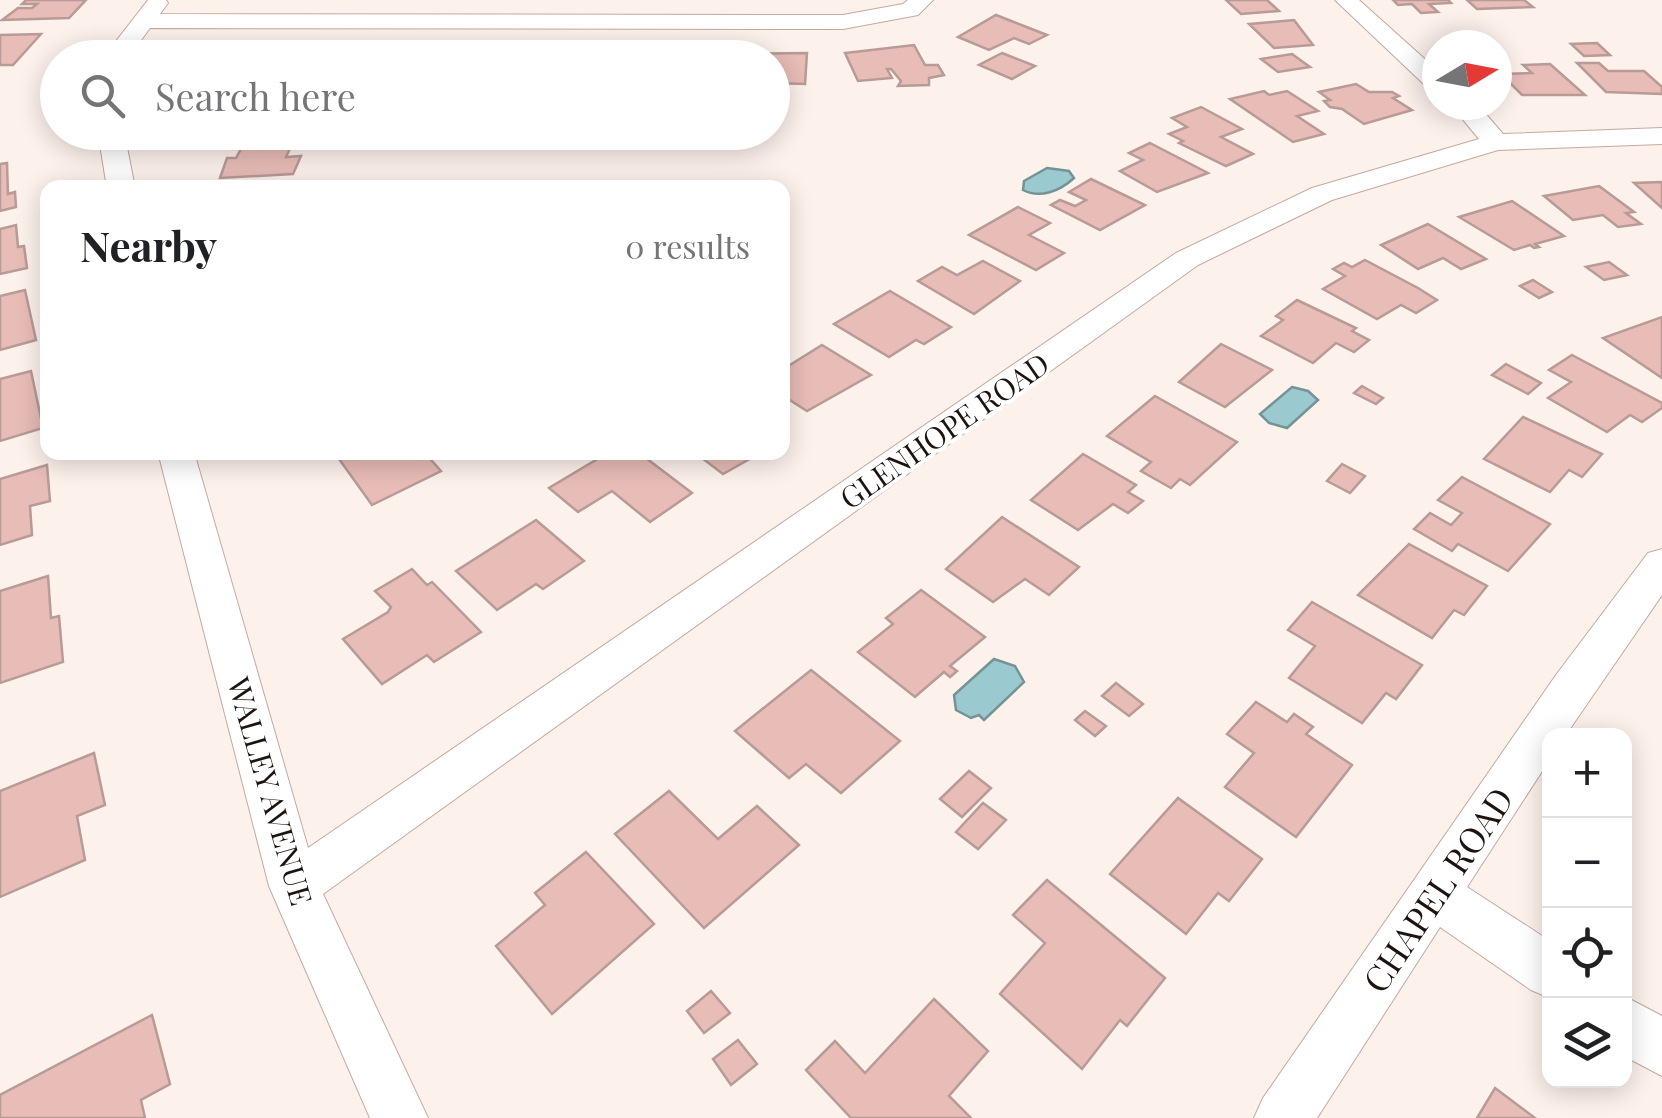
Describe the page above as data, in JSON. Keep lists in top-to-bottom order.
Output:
{
  "streets": {
    "street": ["GLENHOPE ROAD", "WALLEY AVENUE", "CHAPEL ROAD"]
  },
  "crossings": [
    ["GLENHOPE ROAD", "WALLEY AVENUE"]
  ],
  "north": "right",
  "page": {
    "search": "Search here",
    "heading": ["Nearby", "0 results"],
    "map_buttons": ["+", "−"]
  }
}
